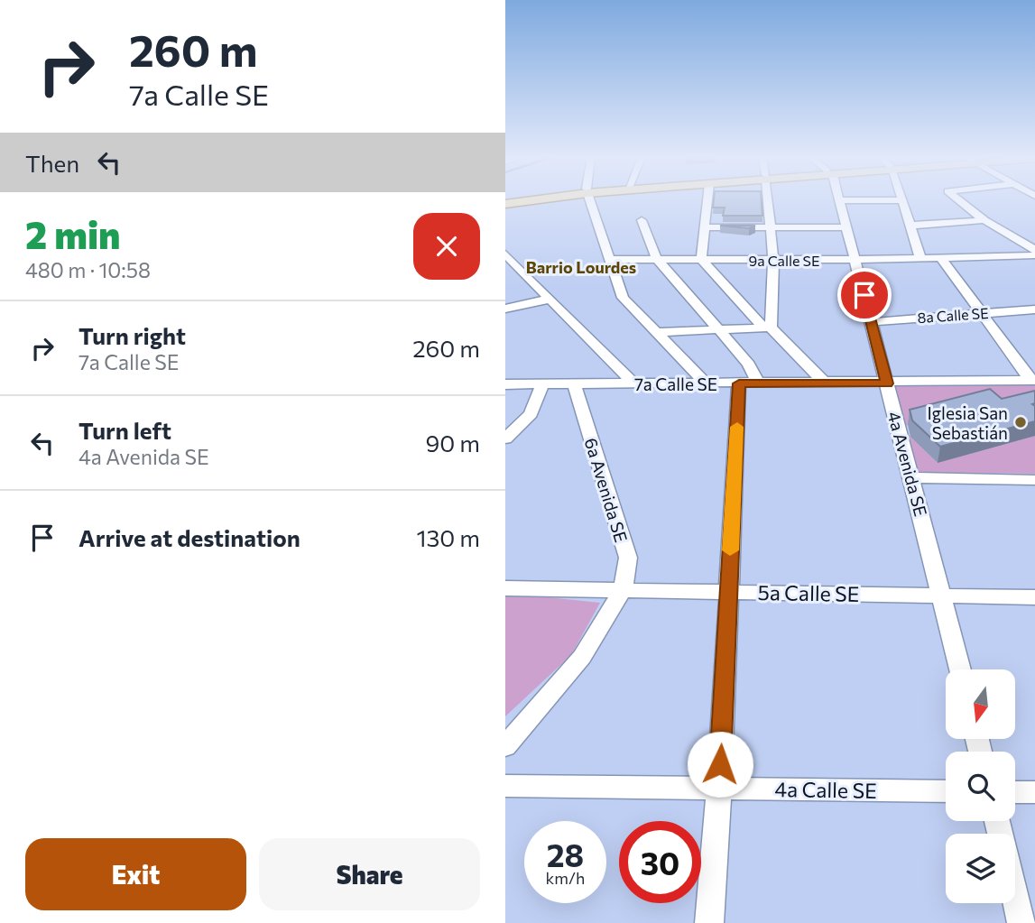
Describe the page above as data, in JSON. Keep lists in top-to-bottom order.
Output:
{
  "streets": {
    "street": [
      "9a Calle SE",
      "8a Calle SE",
      "7a Calle SE",
      "4a Avenida SE",
      "6a Avenida SE",
      "5a Calle SE",
      "4a Calle SE"
    ]
  },
  "crossings": [
    ["9a Calle SE", "4a Avenida SE"],
    ["8a Calle SE", "4a Avenida SE"],
    ["7a Calle SE", "4a Avenida SE"],
    ["7a Calle SE", "6a Avenida SE"],
    ["4a Avenida SE", "5a Calle SE"],
    ["6a Avenida SE", "5a Calle SE"]
  ],
  "districts": ["Barrio Lourdes"],
  "places": ["Iglesia San Sebastián"],
  "north": "bottom",
  "page": {
    "turn": ["260 m", "7a Calle SE"],
    "then": "Then",
    "heading": ["2 min", "480 m · 10:58"],
    "list": [
      {
        "name": "Turn right",
        "note": "7a Calle SE",
        "value": "260 m"
      },
      {
        "name": "Turn left",
        "note": "4a Avenida SE",
        "value": "90 m"
      },
      {
        "name": "Arrive at destination",
        "value": "130 m"
      }
    ],
    "speed": "28 km/h",
    "limit": "30",
    "buttons": ["Exit", "Share"]
  }
}
